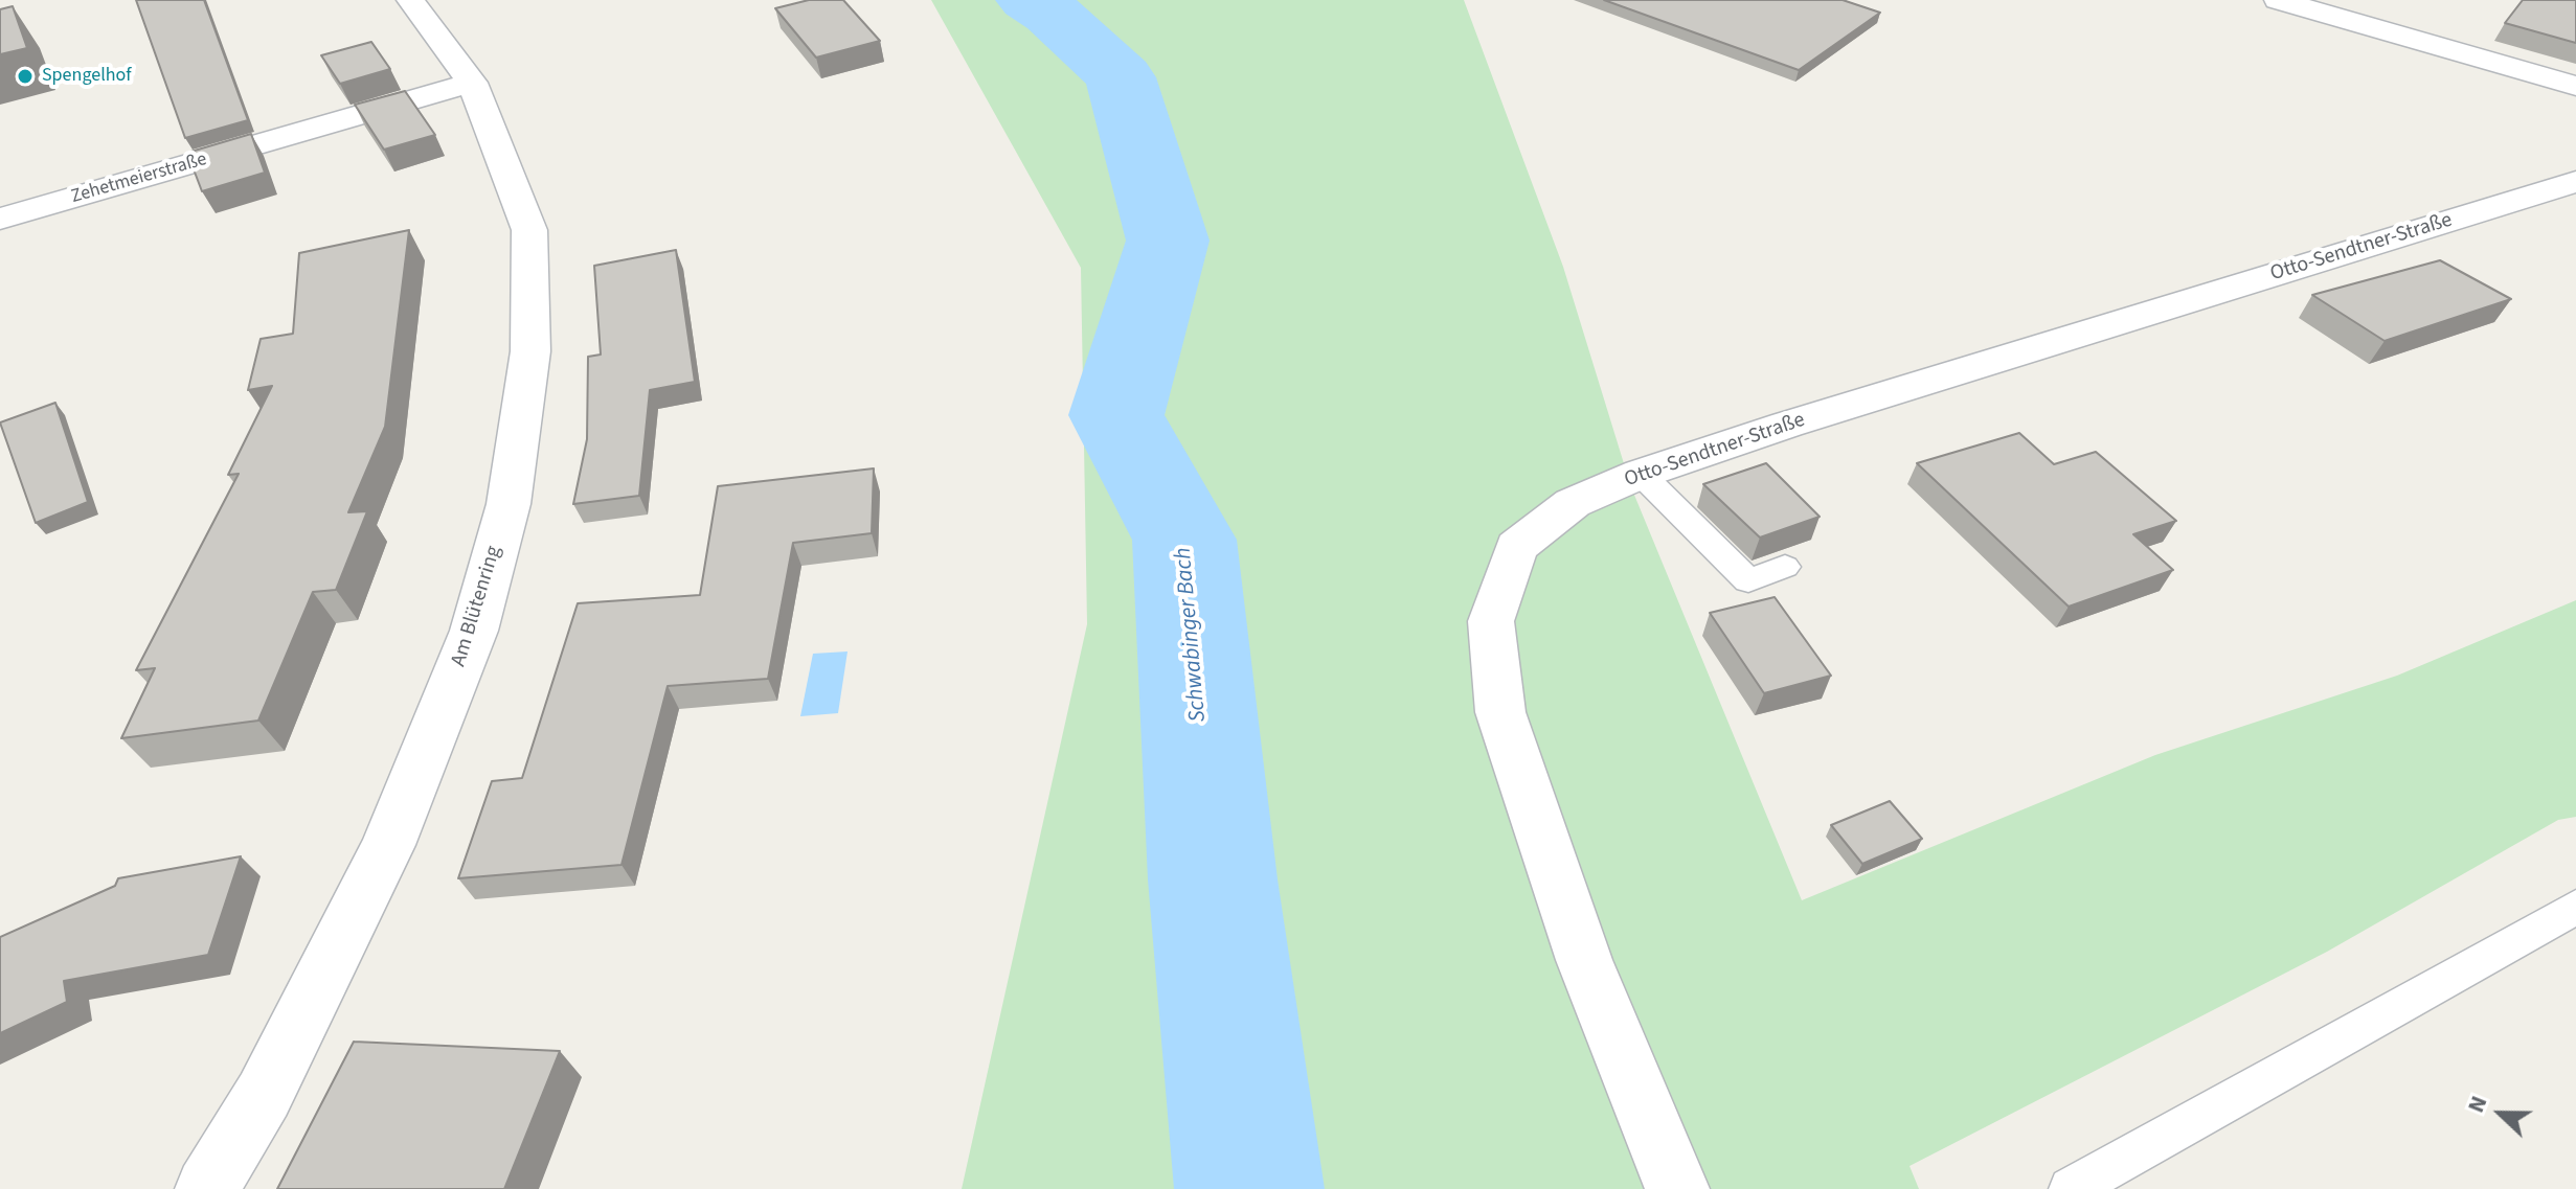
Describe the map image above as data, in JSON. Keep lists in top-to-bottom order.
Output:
{
  "streets": {
    "street": ["Zehetmeierstraße", "Otto-Sendtner-Straße", "Am Blütenring"]
  },
  "crossings": [
    ["Zehetmeierstraße", "Am Blütenring"]
  ],
  "water": ["Schwabinger Bach"],
  "places": ["Spengelhof"],
  "north": "left"
}
